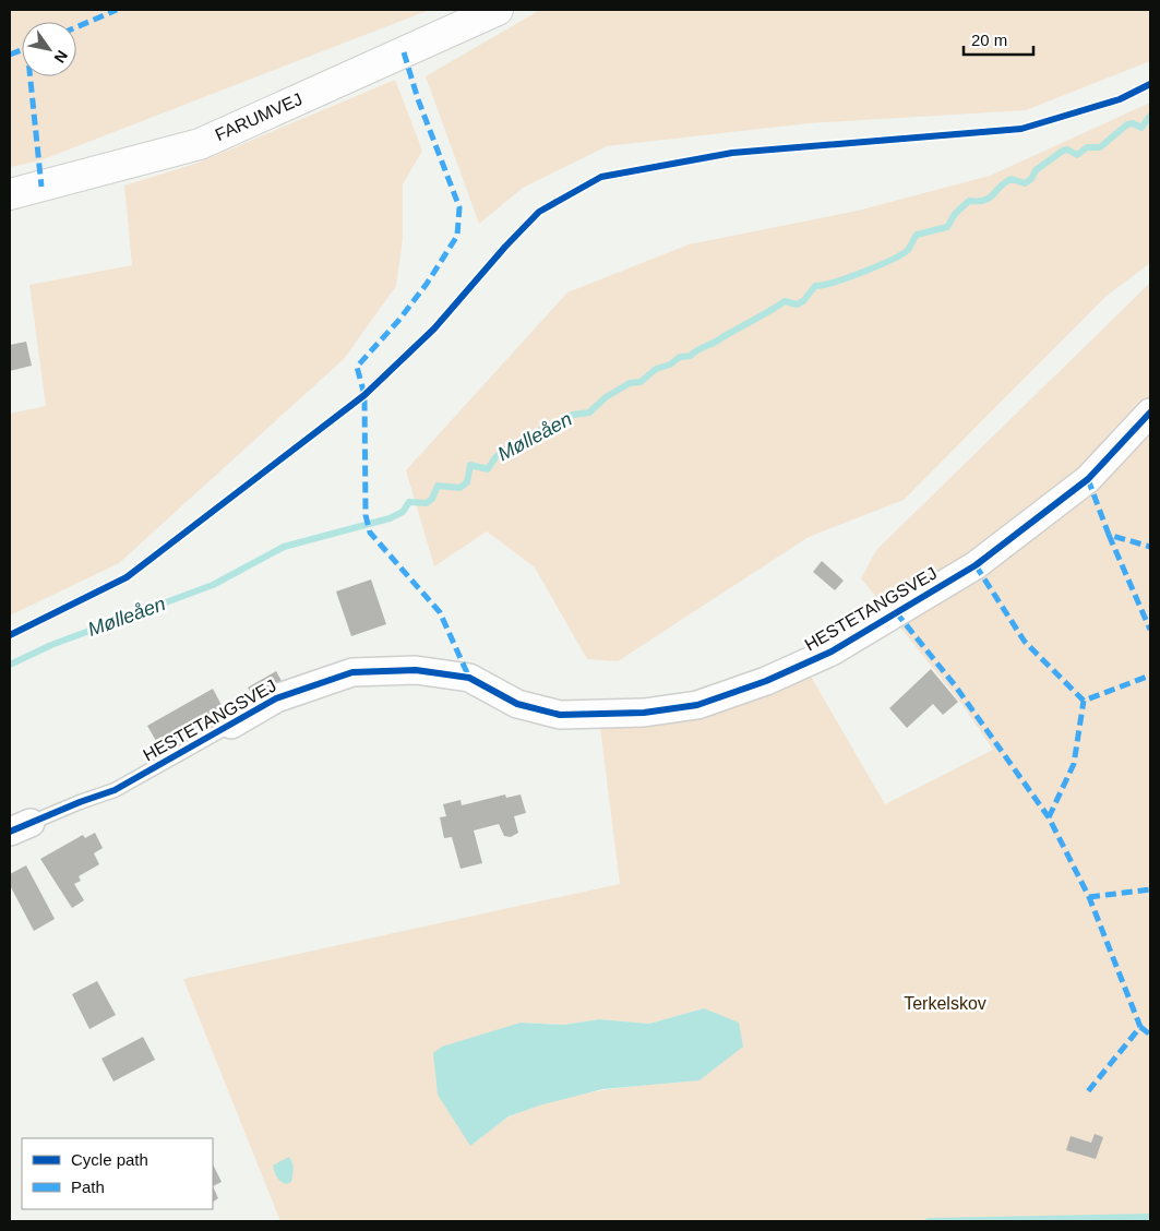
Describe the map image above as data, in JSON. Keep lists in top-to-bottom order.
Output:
{
  "streets": {
    "street": ["FARUMVEJ", "HESTETANGSVEJ"]
  },
  "water": ["Mølleåen"],
  "parks": ["Terkelskov"],
  "legend": ["Cycle path", "Path"],
  "scale_bar": "20 m",
  "north": "bottom right"
}
